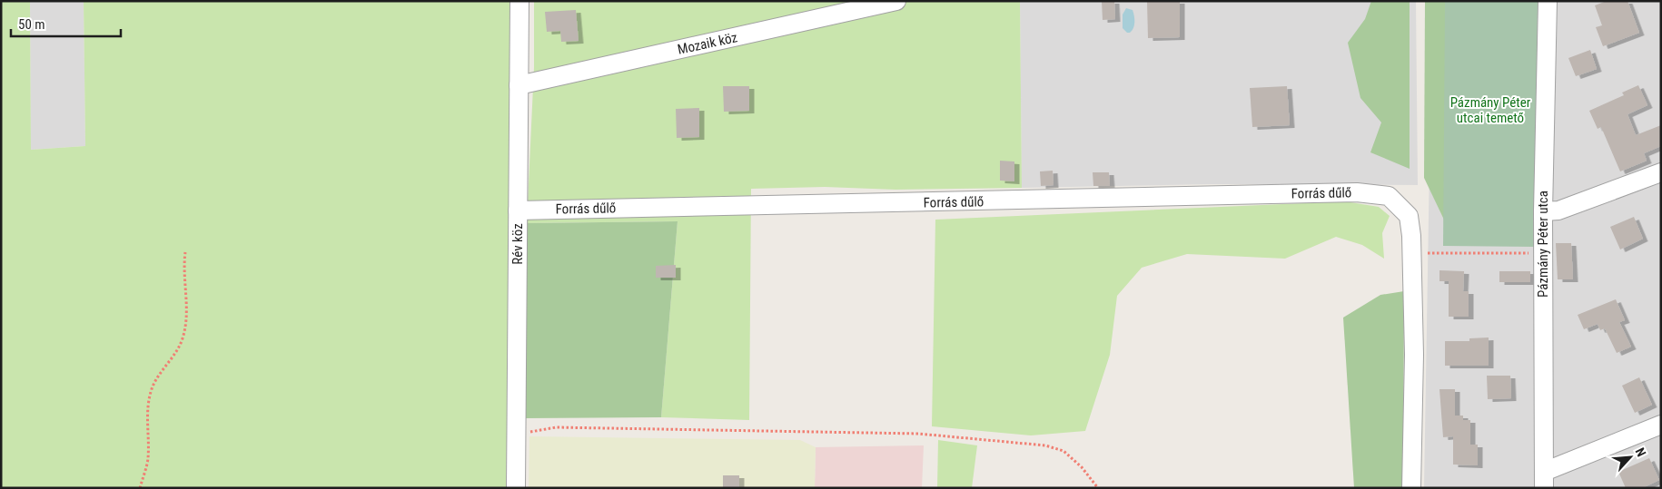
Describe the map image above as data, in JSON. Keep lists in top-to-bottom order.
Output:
{
  "streets": {
    "street": [
      "Mozaik köz",
      "Forrás dűlő",
      "Rév köz",
      "Pázmány Péter utca"
    ]
  },
  "crossings": [
    ["Mozaik köz", "Rév köz"],
    ["Forrás dűlő", "Rév köz"]
  ],
  "parks": ["Pázmány Péter utcai temető"],
  "scale_bar": "50 m",
  "north": "top right"
}
